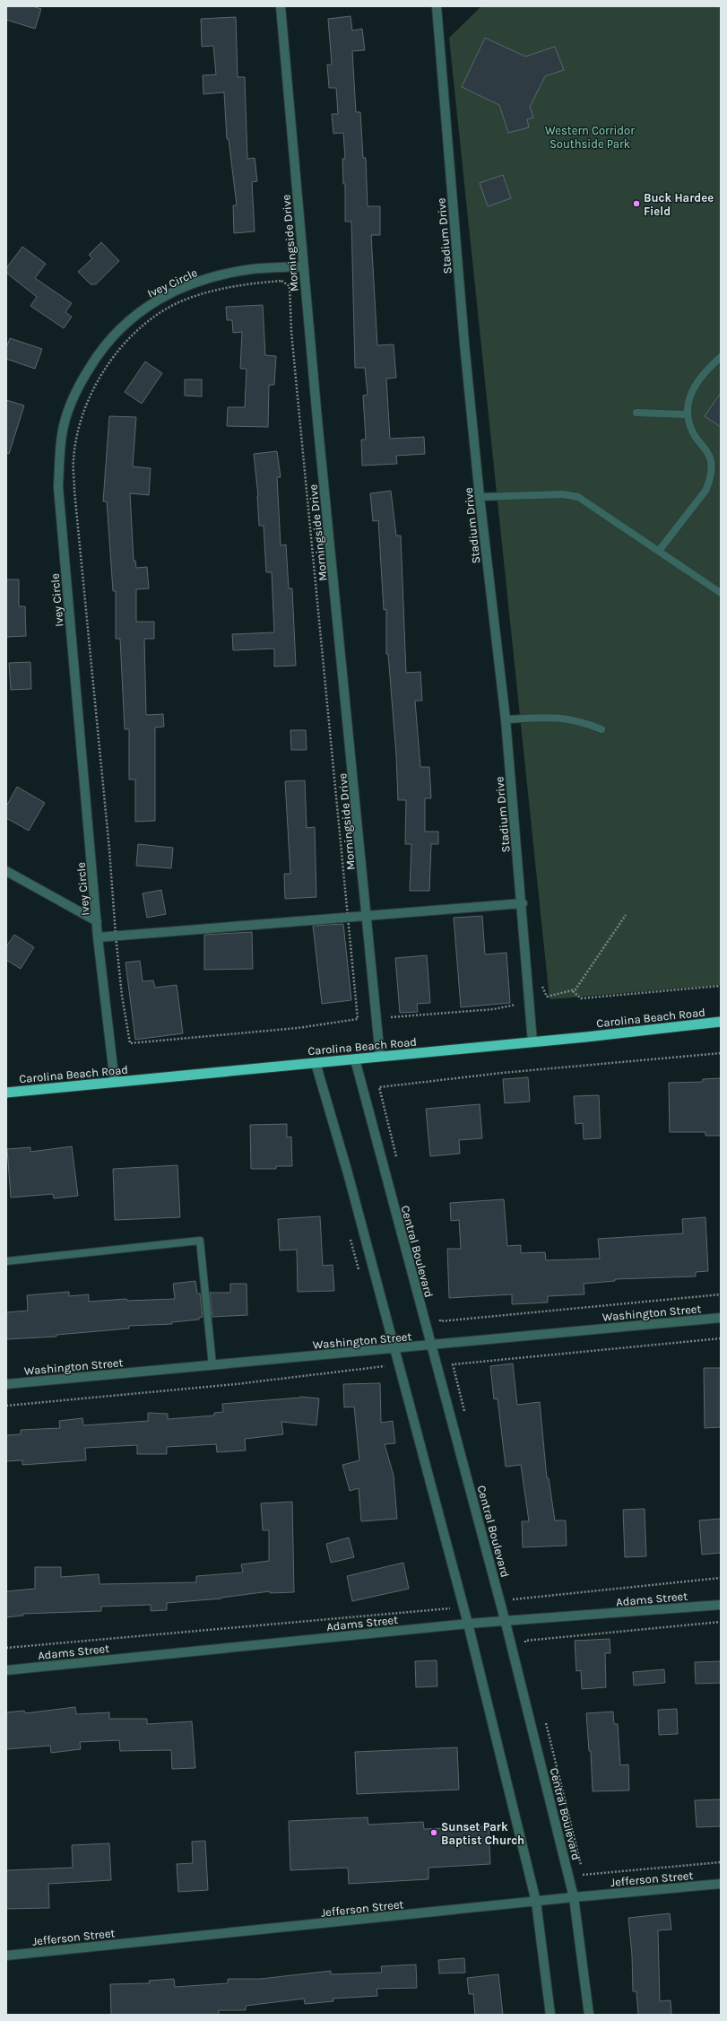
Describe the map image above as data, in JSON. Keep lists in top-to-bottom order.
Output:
{
  "streets": {
    "highway": ["Carolina Beach Road"],
    "street": [
      "Stadium Drive",
      "Morningside Drive",
      "Ivey Circle",
      "Central Boulevard",
      "Washington Street",
      "Adams Street",
      "Jefferson Street"
    ]
  },
  "crossings": [
    ["Stadium Drive", "Carolina Beach Road"],
    ["Morningside Drive", "Ivey Circle"],
    ["Morningside Drive", "Carolina Beach Road"],
    ["Ivey Circle", "Carolina Beach Road"],
    ["Carolina Beach Road", "Central Boulevard"],
    ["Central Boulevard", "Washington Street"],
    ["Central Boulevard", "Adams Street"],
    ["Central Boulevard", "Jefferson Street"]
  ],
  "parks": ["Western Corridor Southside Park"],
  "places": ["Buck Hardee Field", "Sunset Park Baptist Church"]
}
